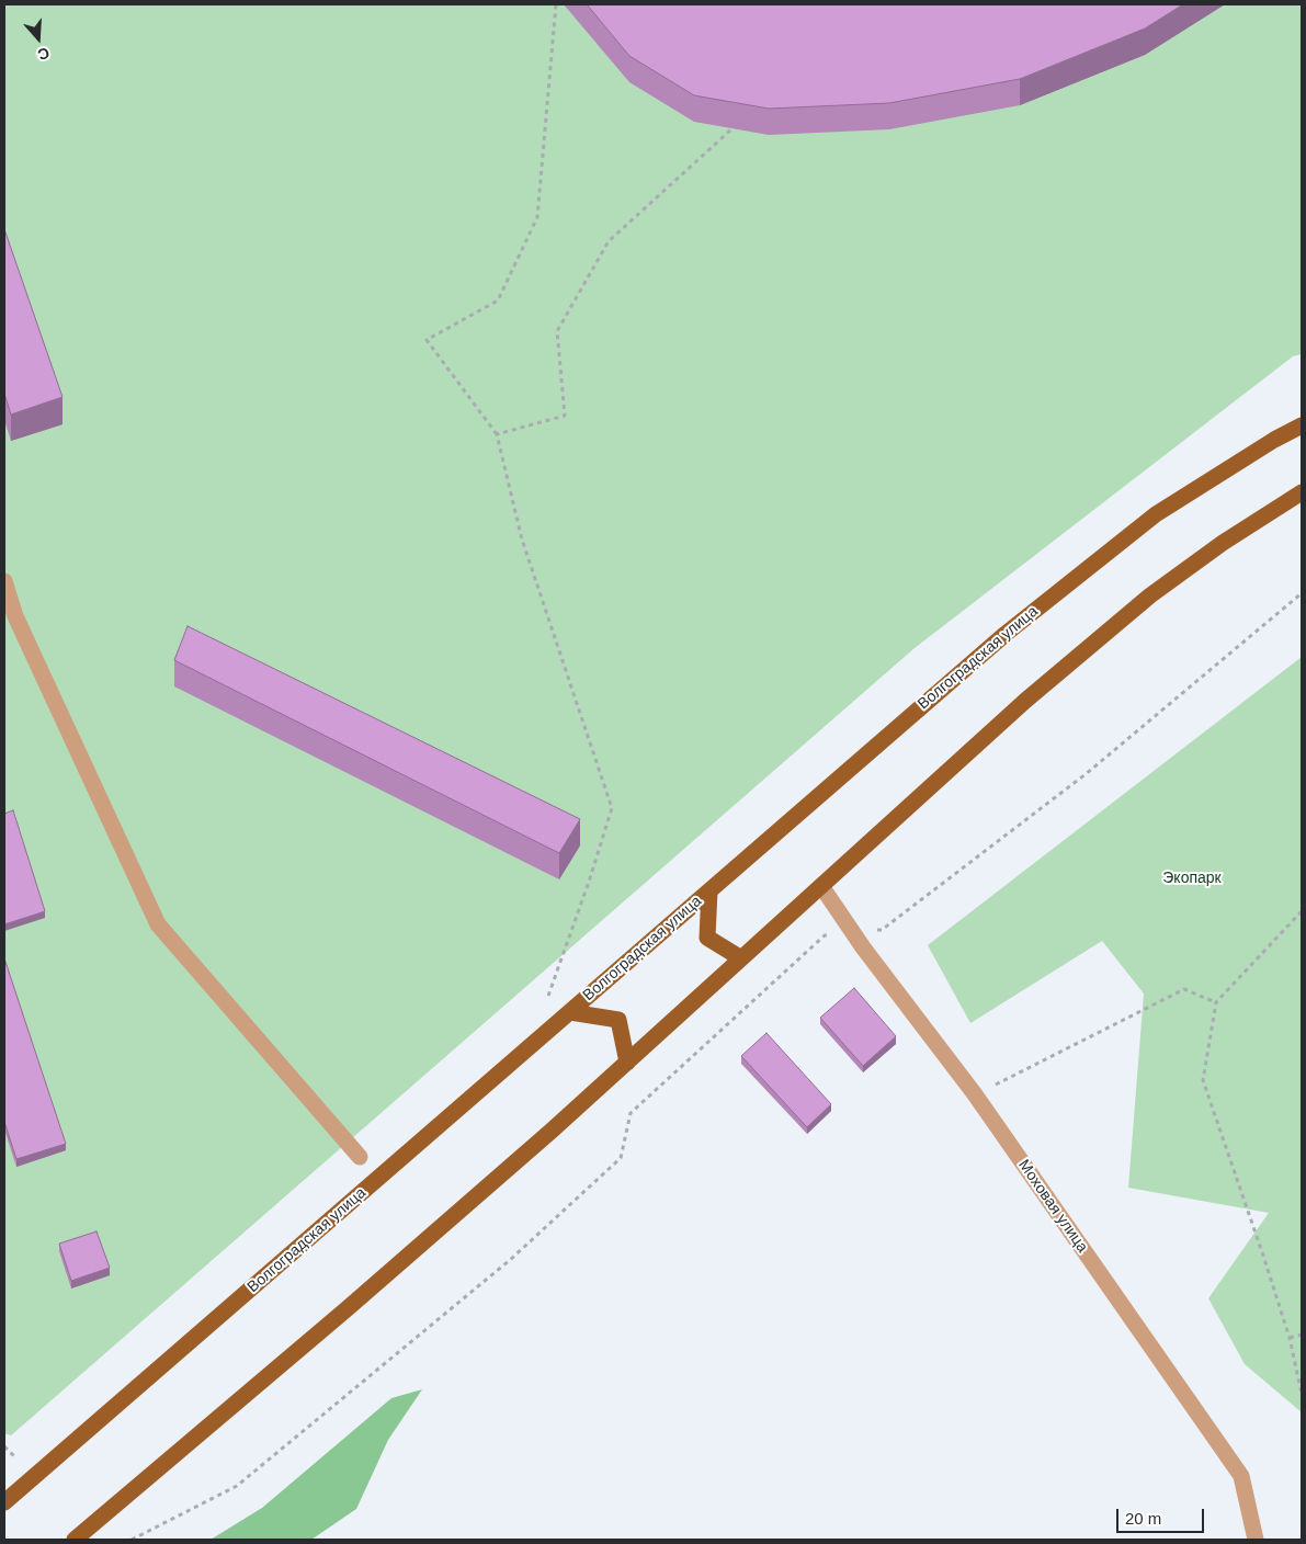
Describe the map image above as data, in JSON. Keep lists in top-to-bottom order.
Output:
{
  "streets": {
    "main road": ["Волгоградская улица"],
    "street": ["Моховая улица"]
  },
  "parks": ["Экопарк"],
  "scale_bar": "20 m",
  "north": "bottom"
}
